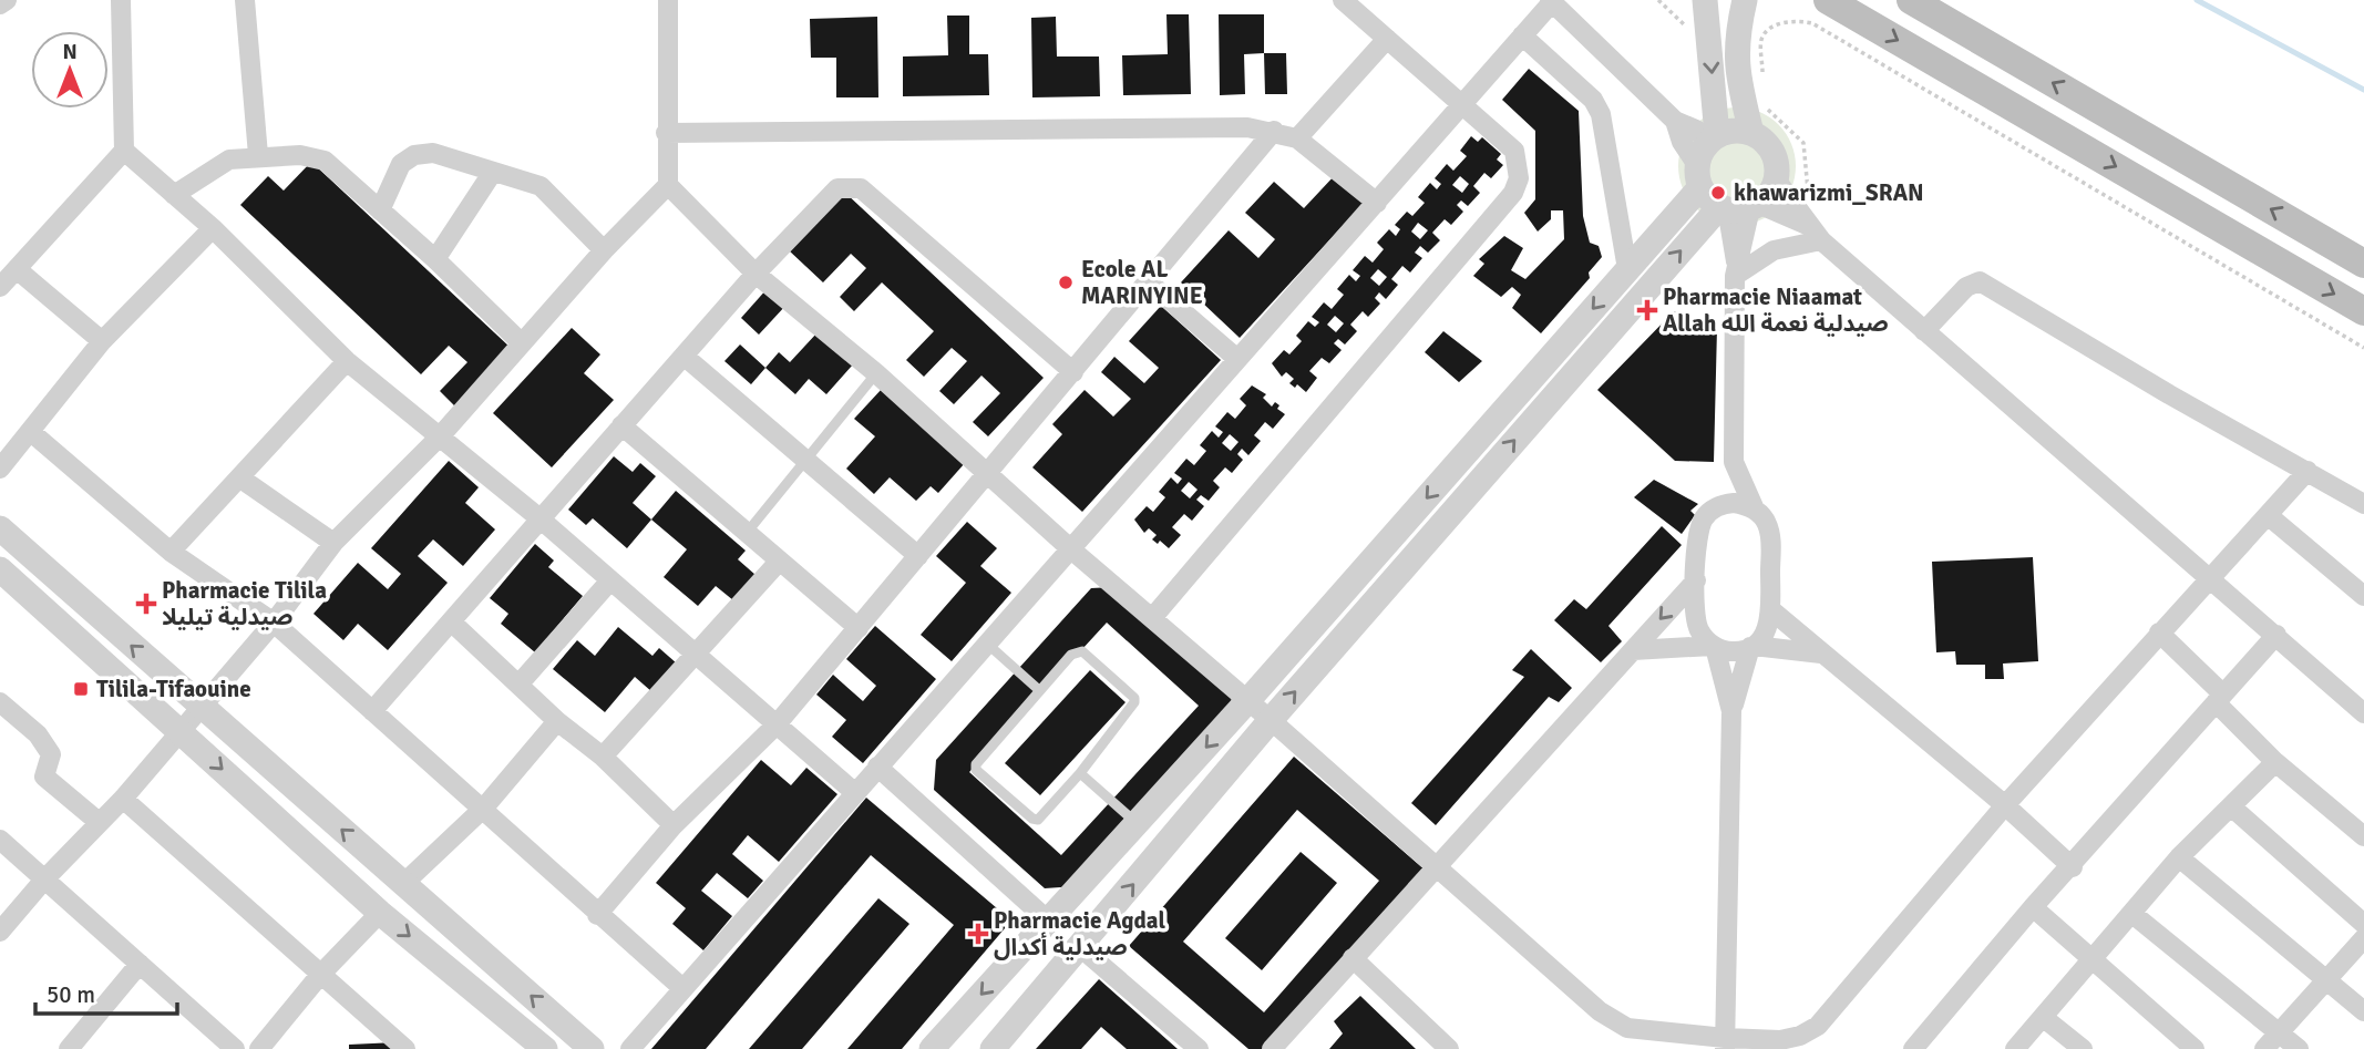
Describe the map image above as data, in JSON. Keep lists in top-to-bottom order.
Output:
{
  "places": {
    "other": ["khawarizmi_SRAN", "Ecole AL MARINYINE"],
    "health": ["Pharmacie Niaamat Allah صيدلية نعمة الله", "Pharmacie Tilila صيدلية تيليلا", "Pharmacie Agdal صيدلية أكدال"],
    "transit": ["Tilila-Tifaouine"]
  },
  "scale_bar": "50 m",
  "north": "top"
}
